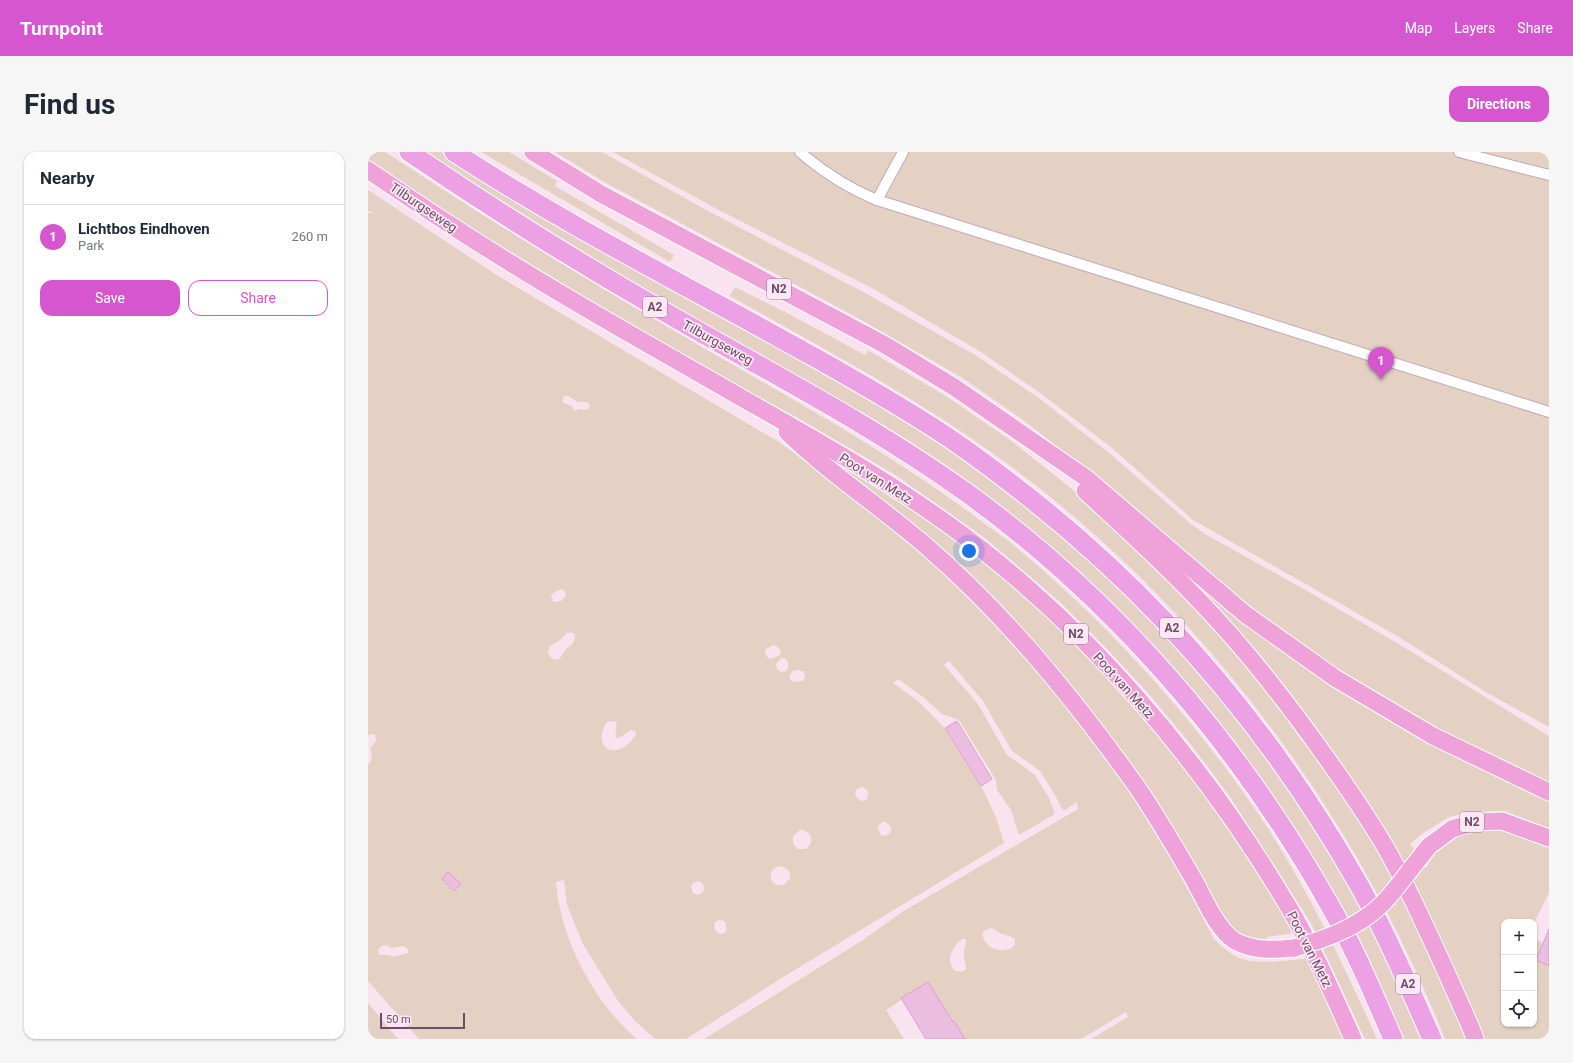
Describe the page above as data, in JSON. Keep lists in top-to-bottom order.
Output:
{
  "streets": {
    "highway": [
      "Tilburgseweg",
      "N2",
      "A2",
      "Poot van Metz"
    ]
  },
  "crossings": [
    ["Tilburgseweg", "N2"],
    ["Tilburgseweg", "Poot van Metz"],
    ["N2", "Poot van Metz"]
  ],
  "scale_bar": "50 m",
  "page": {
    "header": "Turnpoint",
    "nav": ["Map", "Layers", "Share"],
    "buttons": [
      "Directions",
      ["Save", "Share"]
    ],
    "title": "Find us",
    "heading": "Nearby",
    "list": [
      {
        "mark": "1",
        "name": "Lichtbos Eindhoven",
        "note": "Park",
        "value": "260 m"
      }
    ],
    "pins": "1",
    "map_buttons": ["+", "−"],
    "scale": "50 m"
  }
}
